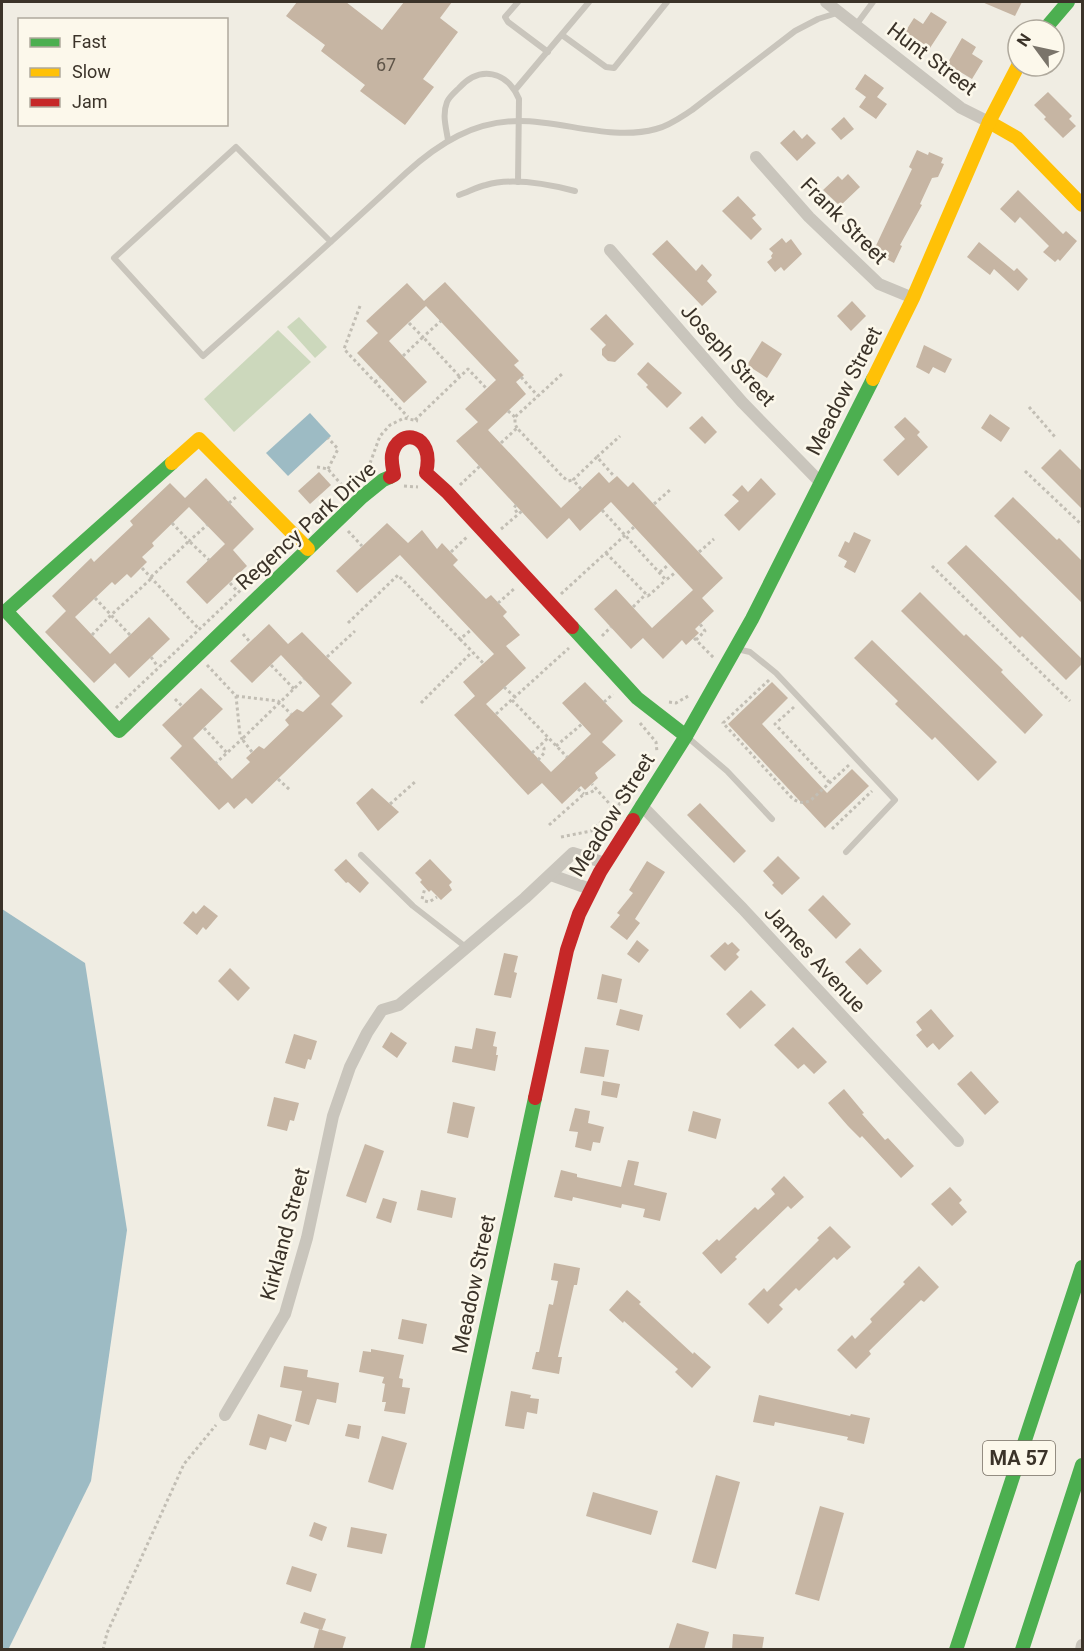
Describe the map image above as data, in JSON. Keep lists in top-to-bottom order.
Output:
{
  "streets": {
    "main road": ["Meadow Street", "Regency Park Drive", "MA 57"],
    "street": [
      "Hunt Street",
      "Frank Street",
      "Joseph Street",
      "James Avenue",
      "Kirkland Street"
    ]
  },
  "crossings": [
    ["Hunt Street", "Meadow Street"],
    ["Frank Street", "Meadow Street"],
    ["Joseph Street", "Meadow Street"],
    ["Meadow Street", "Regency Park Drive"],
    ["Meadow Street", "James Avenue"],
    ["Meadow Street", "Kirkland Street"]
  ],
  "house_numbers": ["67"],
  "legend": ["Fast", "Slow", "Jam"],
  "north": "top left"
}
